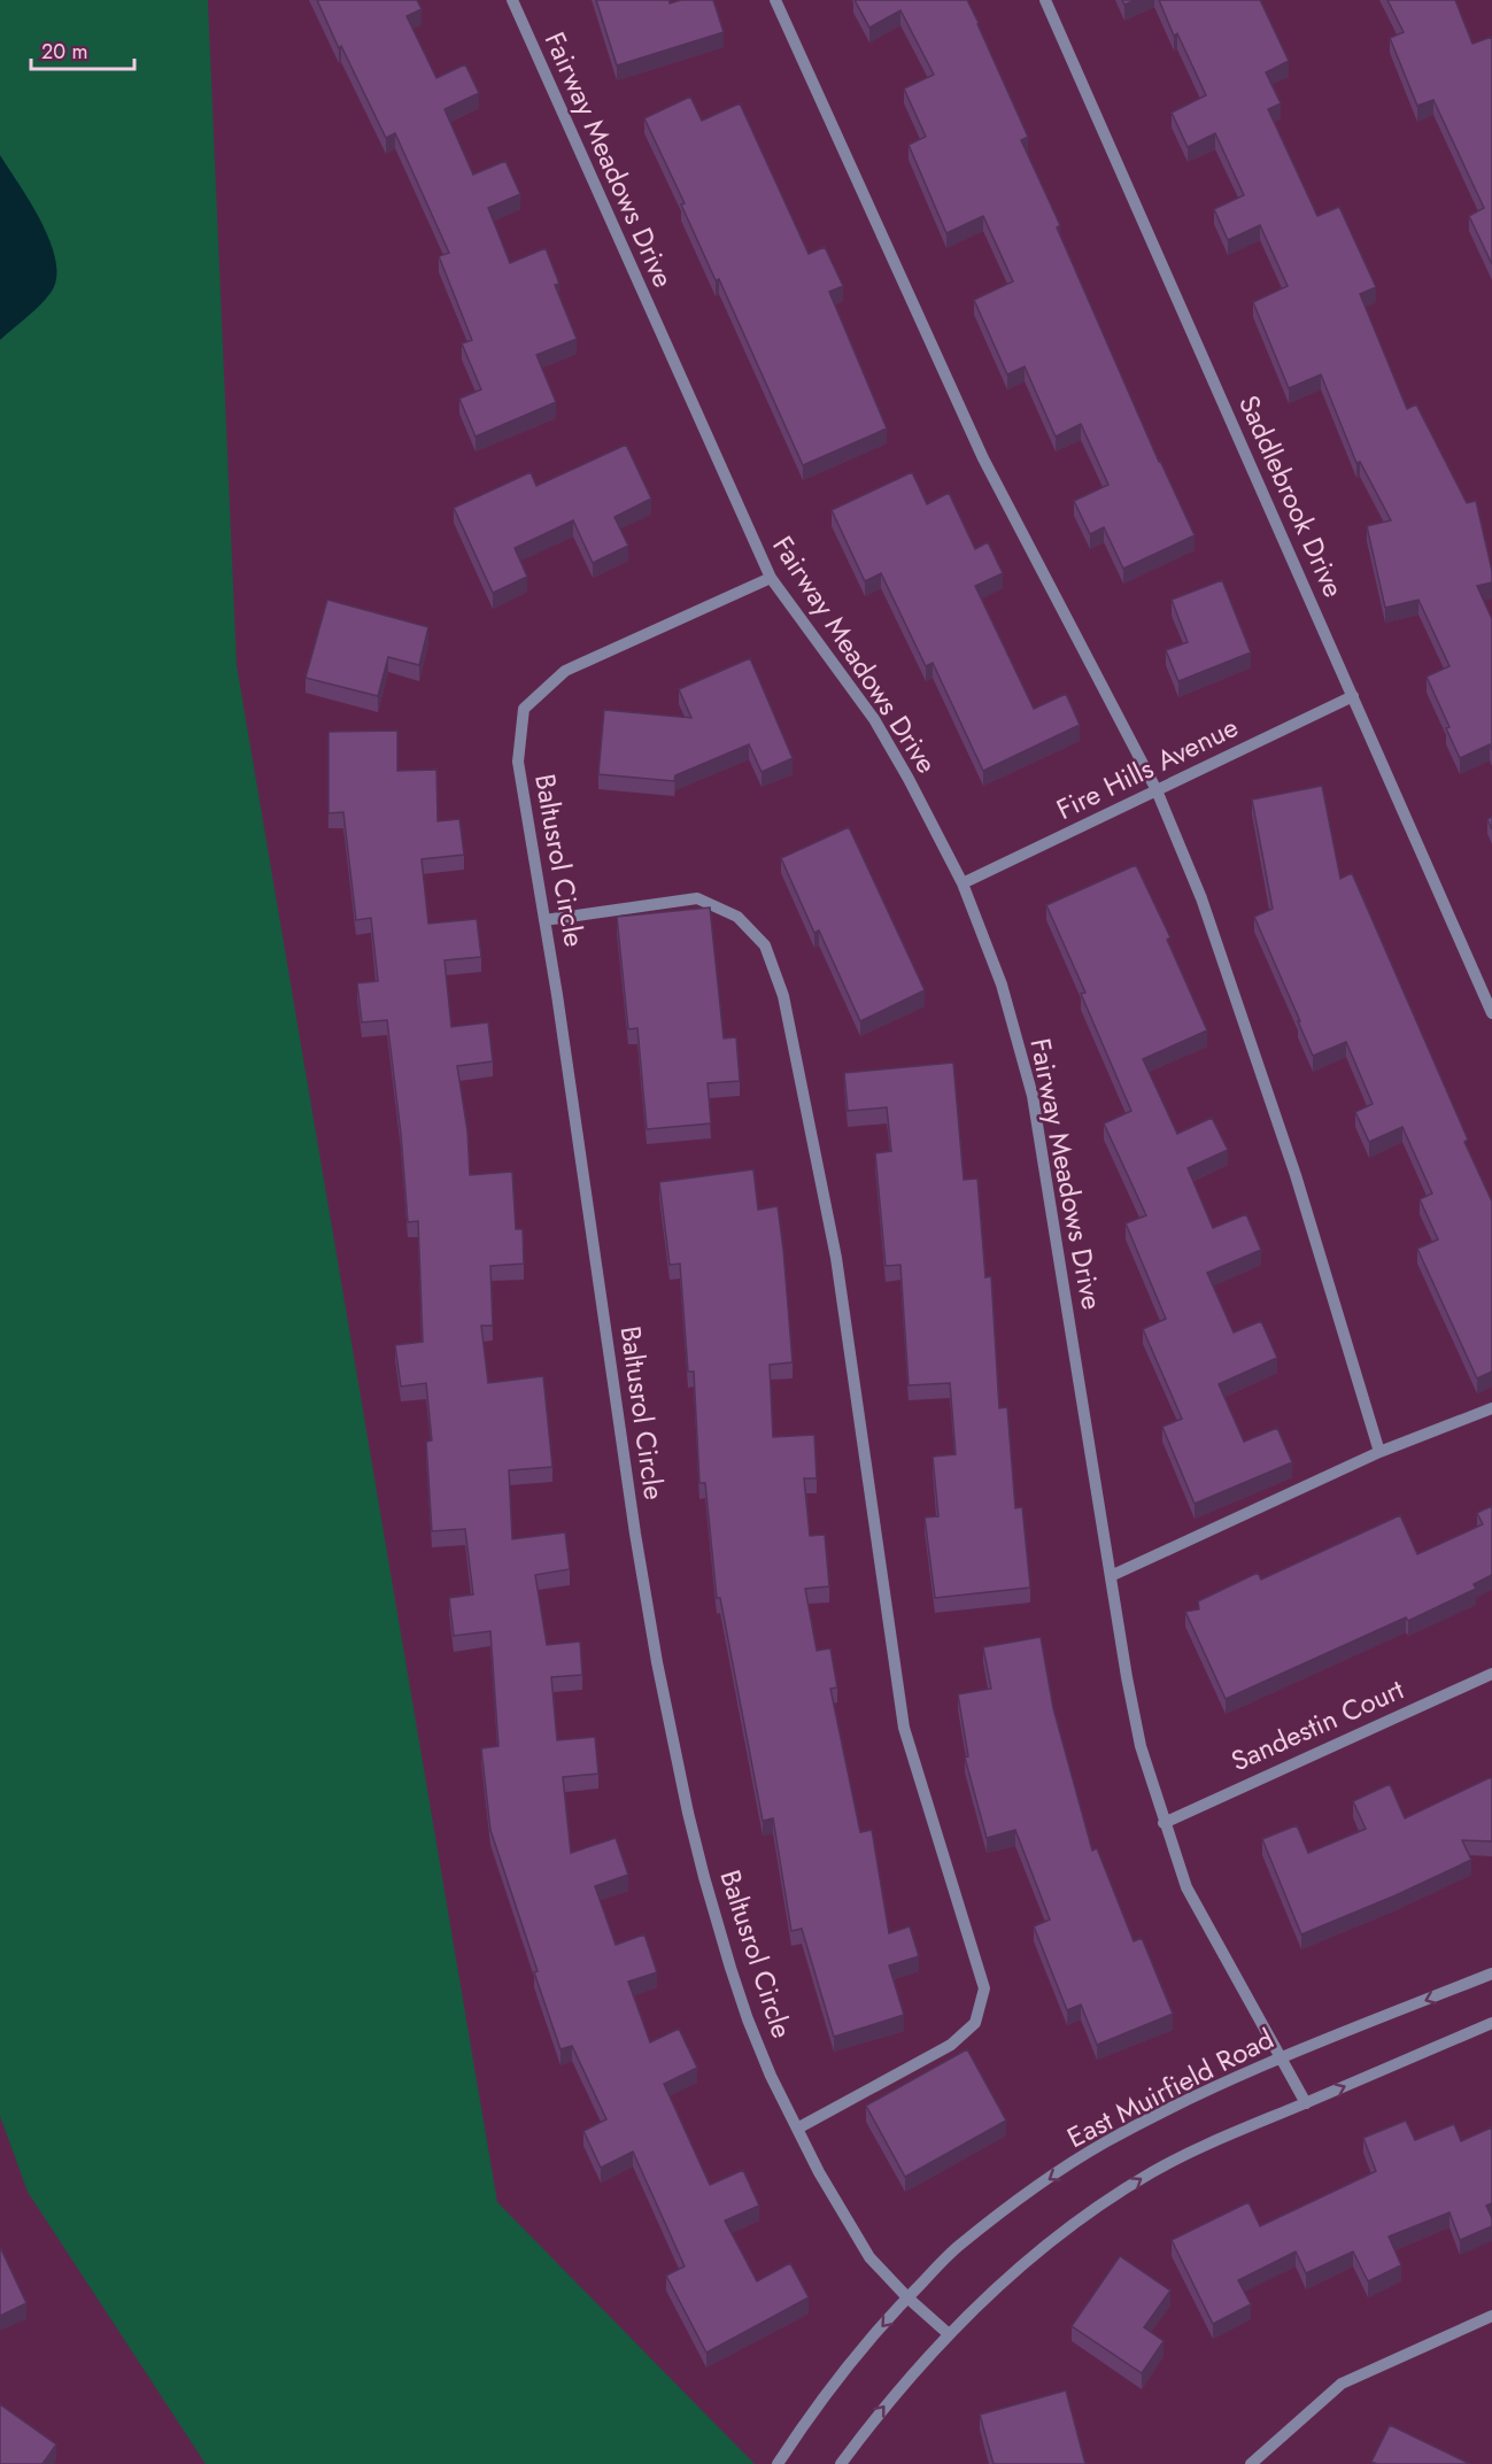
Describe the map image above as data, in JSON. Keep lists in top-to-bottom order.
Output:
{
  "streets": {
    "street": [
      "Fairway Meadows Drive",
      "Saddlebrook Drive",
      "Fire Hills Avenue",
      "Baltusrol Circle",
      "Sandestin Court",
      "East Muirfield Road"
    ]
  },
  "crossings": [
    ["Fairway Meadows Drive", "Fire Hills Avenue"],
    ["Fairway Meadows Drive", "Baltusrol Circle"],
    ["Fairway Meadows Drive", "Sandestin Court"],
    ["Fairway Meadows Drive", "East Muirfield Road"],
    ["Saddlebrook Drive", "Fire Hills Avenue"],
    ["Baltusrol Circle", "East Muirfield Road"]
  ],
  "scale_bar": "20 m"
}
